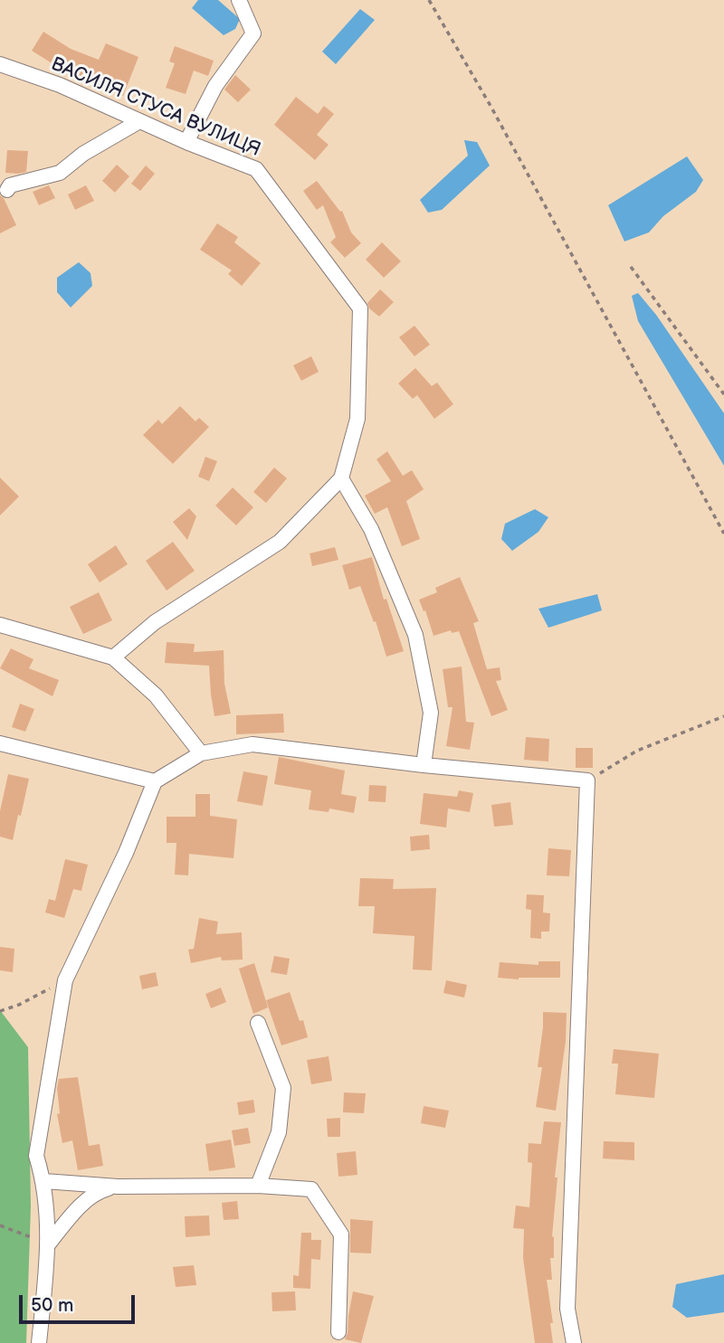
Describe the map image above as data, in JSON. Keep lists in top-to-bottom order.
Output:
{
  "streets": {
    "street": ["ВАСИЛЯ СТУСА ВУЛИЦЯ"]
  },
  "scale_bar": "50 m"
}
